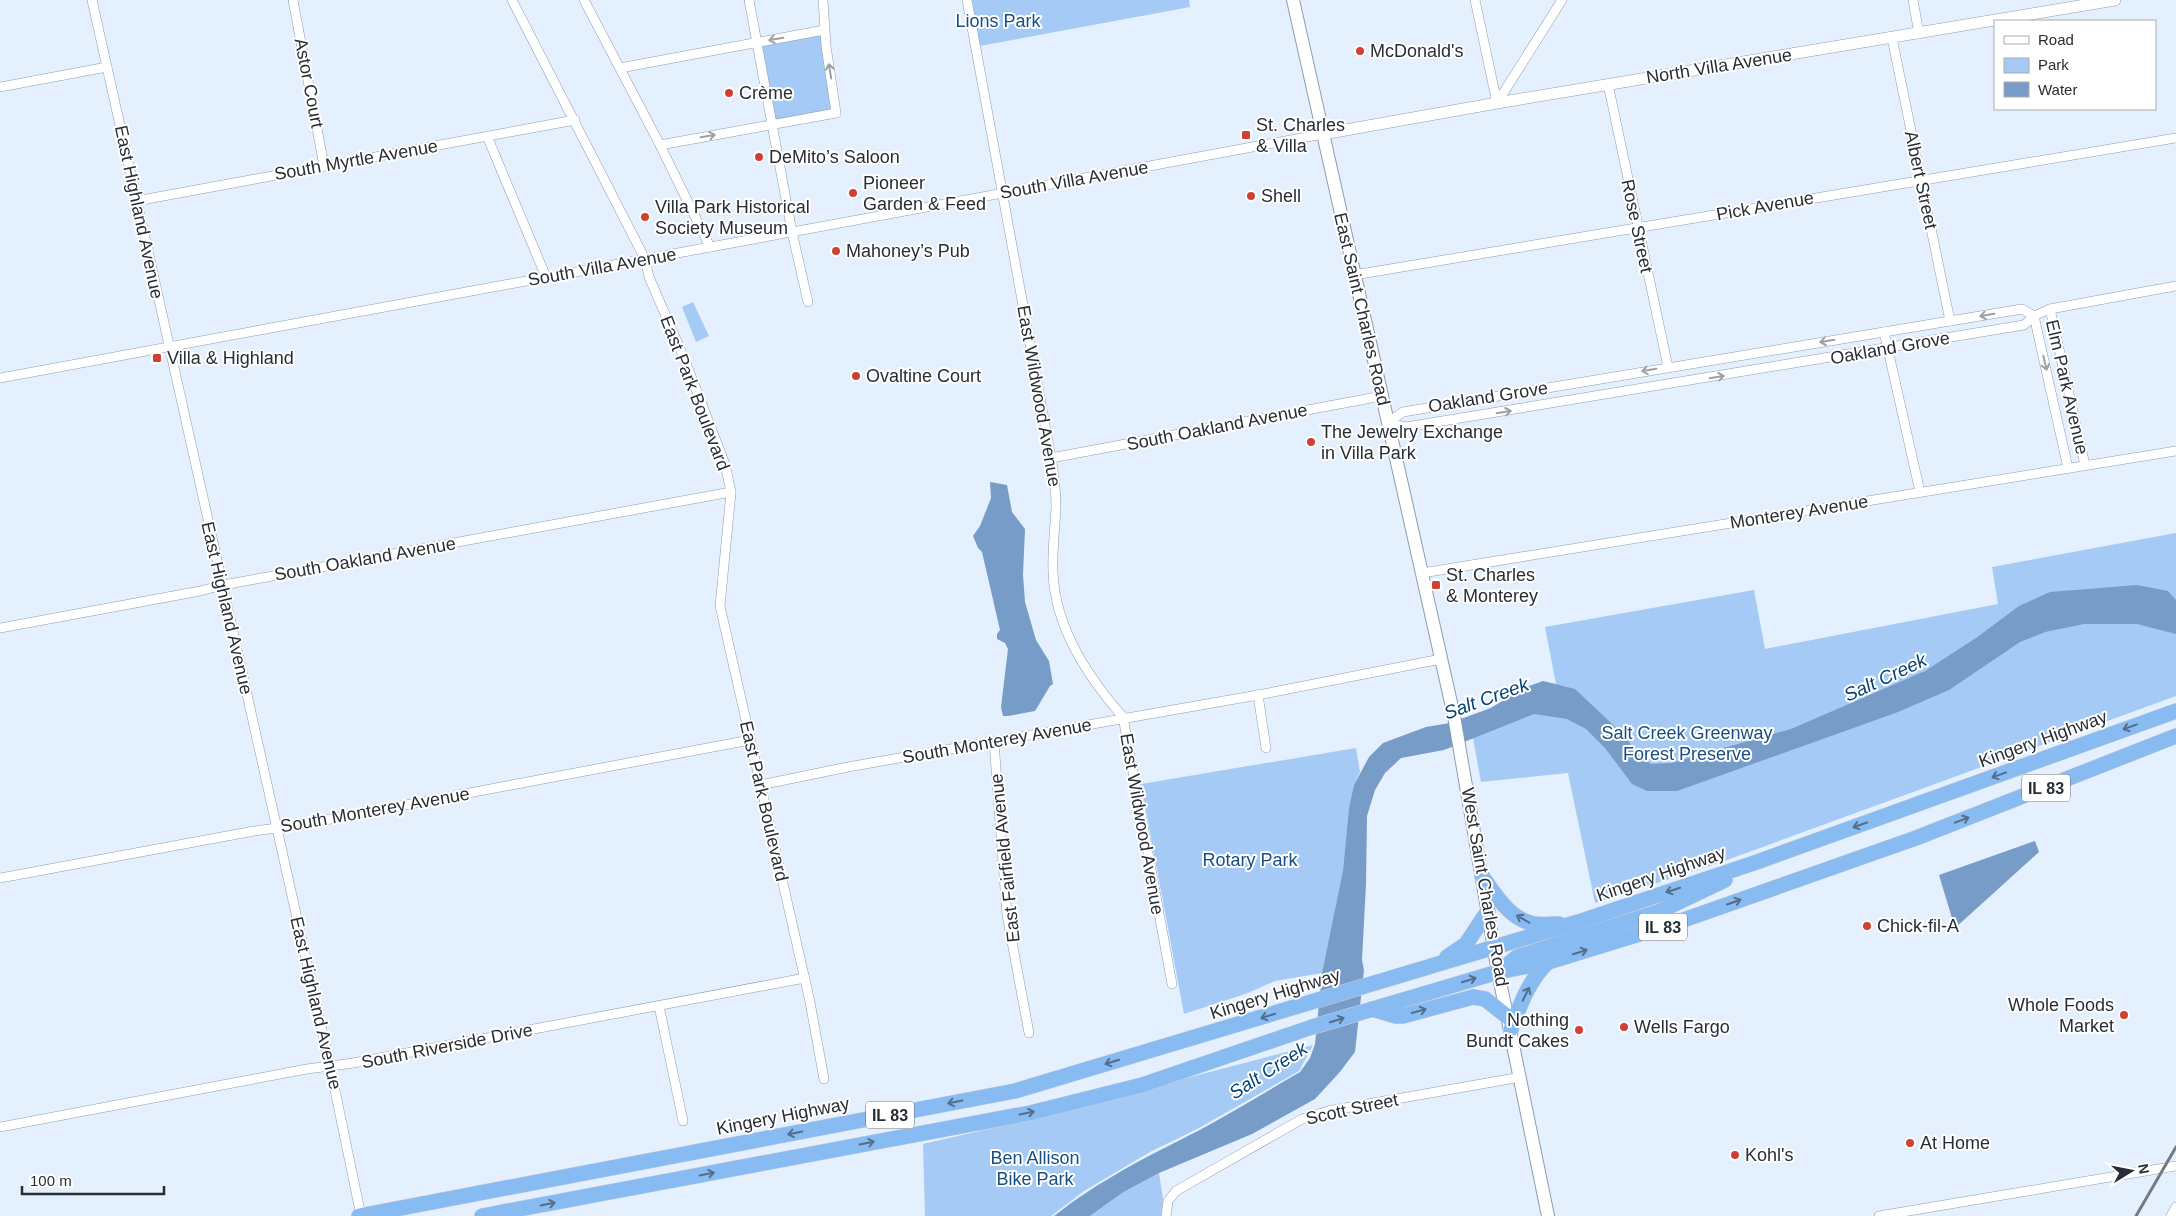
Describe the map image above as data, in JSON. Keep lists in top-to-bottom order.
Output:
{
  "streets": {
    "highway": ["Kingery Highway", "IL 83"],
    "main road": ["East Saint Charles Road", "West Saint Charles Road"],
    "street": [
      "North Villa Avenue",
      "Astor Court",
      "South Myrtle Avenue",
      "South Villa Avenue",
      "Albert Street",
      "Pick Avenue",
      "East Highland Avenue",
      "Rose Street",
      "Oakland Grove",
      "Elm Park Avenue",
      "East Park Boulevard",
      "East Wildwood Avenue",
      "South Oakland Avenue",
      "Monterey Avenue",
      "South Monterey Avenue",
      "East Fairfield Avenue",
      "South Riverside Drive",
      "Scott Street"
    ]
  },
  "crossings": [
    ["North Villa Avenue", "South Villa Avenue"],
    ["North Villa Avenue", "Albert Street"],
    ["North Villa Avenue", "Rose Street"],
    ["North Villa Avenue", "East Saint Charles Road"],
    ["Astor Court", "South Myrtle Avenue"],
    ["South Myrtle Avenue", "East Highland Avenue"],
    ["South Myrtle Avenue", "East Park Boulevard"],
    ["South Villa Avenue", "East Highland Avenue"],
    ["South Villa Avenue", "East Saint Charles Road"],
    ["South Villa Avenue", "East Park Boulevard"],
    ["South Villa Avenue", "East Wildwood Avenue"],
    ["Albert Street", "Pick Avenue"],
    ["Albert Street", "Oakland Grove"],
    ["Pick Avenue", "Rose Street"],
    ["Pick Avenue", "East Saint Charles Road"],
    ["East Highland Avenue", "South Oakland Avenue"],
    ["East Highland Avenue", "Kingery Highway"],
    ["East Highland Avenue", "South Monterey Avenue"],
    ["East Highland Avenue", "South Riverside Drive"],
    ["Rose Street", "Oakland Grove"],
    ["East Saint Charles Road", "Oakland Grove"],
    ["East Saint Charles Road", "South Oakland Avenue"],
    ["East Saint Charles Road", "Monterey Avenue"],
    ["East Saint Charles Road", "South Monterey Avenue"],
    ["East Saint Charles Road", "West Saint Charles Road"],
    ["Oakland Grove", "Elm Park Avenue"],
    ["Elm Park Avenue", "Monterey Avenue"],
    ["East Park Boulevard", "South Oakland Avenue"],
    ["East Park Boulevard", "South Monterey Avenue"],
    ["East Park Boulevard", "South Riverside Drive"],
    ["East Wildwood Avenue", "South Oakland Avenue"],
    ["East Wildwood Avenue", "South Monterey Avenue"],
    ["Kingery Highway", "West Saint Charles Road"],
    ["South Monterey Avenue", "East Fairfield Avenue"],
    ["IL 83", "West Saint Charles Road"],
    ["West Saint Charles Road", "Scott Street"]
  ],
  "water": ["Salt Creek"],
  "parks": [
    "Lions Park",
    "Salt Creek Greenway Forest Preserve",
    "Rotary Park",
    "Ben Allison Bike Park"
  ],
  "places": {
    "other": [
      "McDonald's",
      "Crème",
      "DeMito’s Saloon",
      "Pioneer Garden & Feed",
      "Shell",
      "Villa Park Historical Society Museum",
      "Mahoney’s Pub",
      "Ovaltine Court",
      "The Jewelry Exchange in Villa Park",
      "Chick-fil-A",
      "Whole Foods Market",
      "Wells Fargo",
      "Nothing Bundt Cakes",
      "At Home",
      "Kohl's"
    ],
    "transit": ["St. Charles & Villa", "Villa & Highland", "St. Charles & Monterey"]
  },
  "legend": ["Road", "Park", "Water"],
  "scale_bar": "100 m",
  "north": "right"
}
